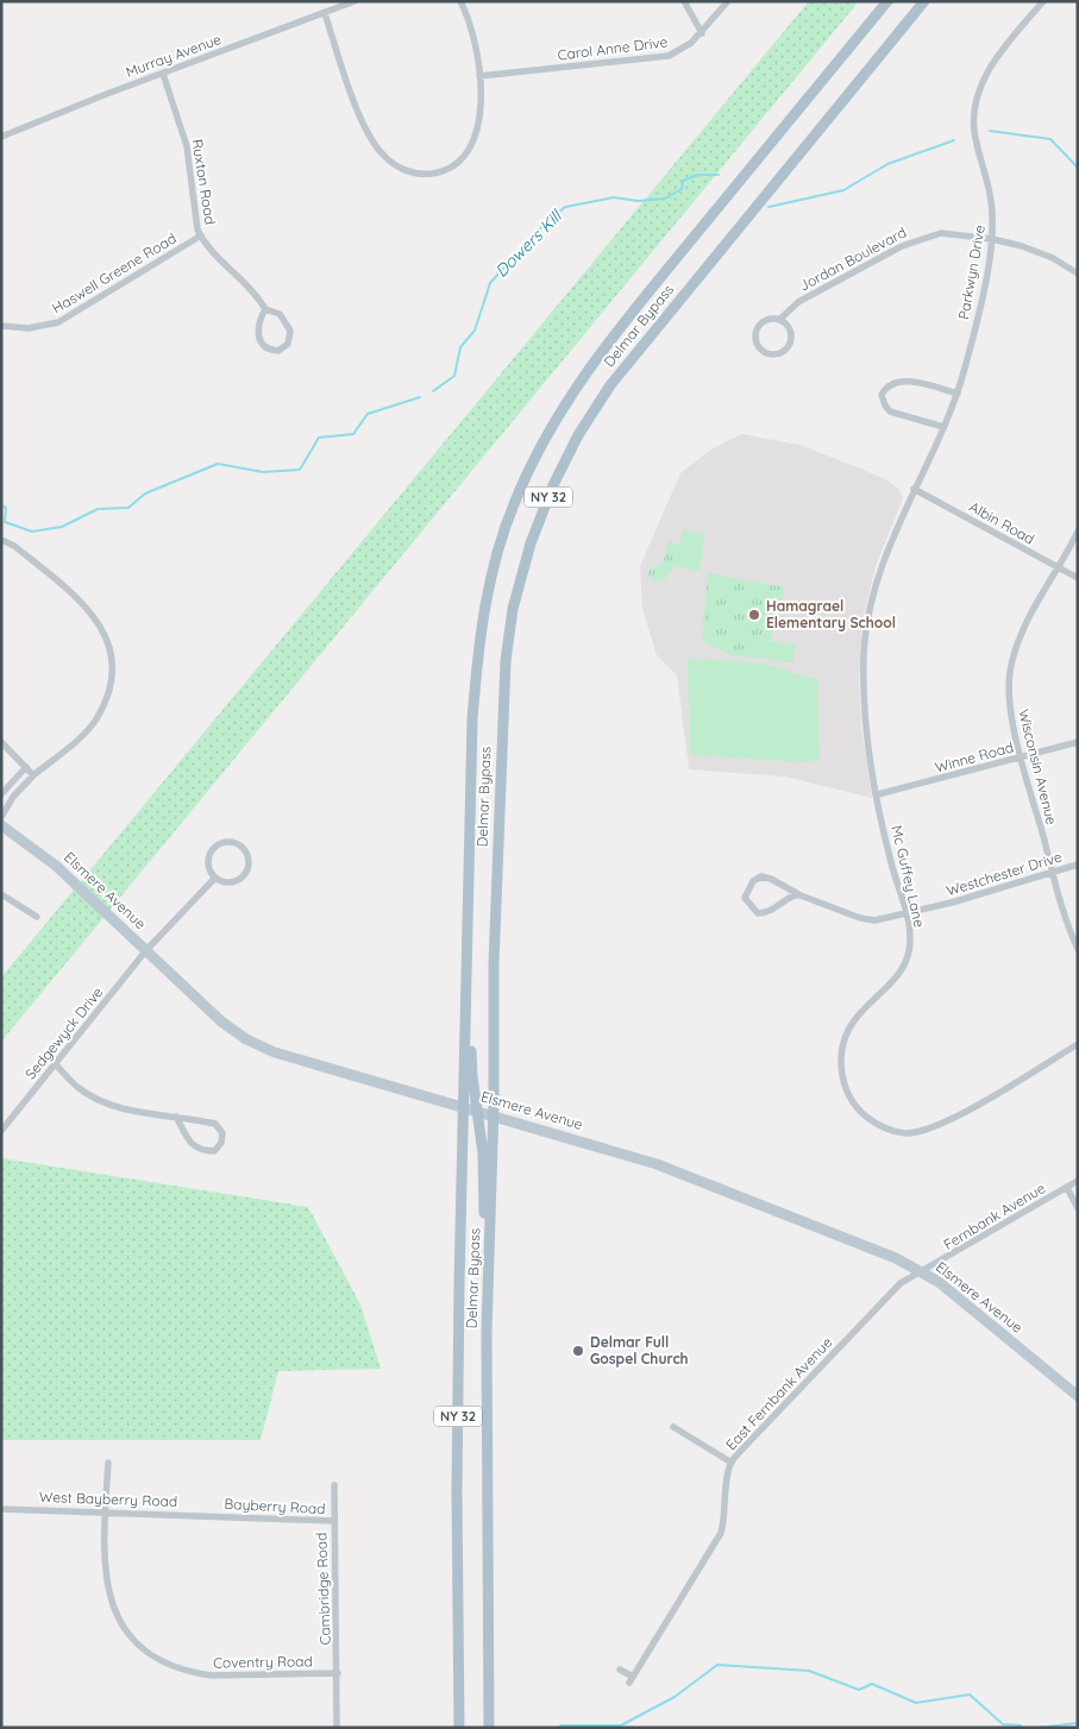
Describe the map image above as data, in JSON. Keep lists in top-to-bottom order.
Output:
{
  "streets": {
    "main road": ["Delmar Bypass", "NY 32", "Elsmere Avenue"],
    "street": [
      "Carol Anne Drive",
      "Murray Avenue",
      "Ruxton Road",
      "Jordan Boulevard",
      "Parkwyn Drive",
      "Haswell Greene Road",
      "Albin Road",
      "Winne Road",
      "Wisconsin Avenue",
      "Westchester Drive",
      "Mc Guffey Lane",
      "Sedgewyck Drive",
      "Fernbank Avenue",
      "East Fernbank Avenue",
      "West Bayberry Road",
      "Bayberry Road",
      "Cambridge Road",
      "Coventry Road"
    ]
  },
  "crossings": [
    ["Murray Avenue", "Ruxton Road"],
    ["Ruxton Road", "Haswell Greene Road"],
    ["Jordan Boulevard", "Parkwyn Drive"],
    ["Parkwyn Drive", "Albin Road"],
    ["Parkwyn Drive", "Mc Guffey Lane"],
    ["Delmar Bypass", "Elsmere Avenue"],
    ["Albin Road", "Wisconsin Avenue"],
    ["Albin Road", "Mc Guffey Lane"],
    ["Winne Road", "Wisconsin Avenue"],
    ["Winne Road", "Mc Guffey Lane"],
    ["Wisconsin Avenue", "Westchester Drive"],
    ["Westchester Drive", "Mc Guffey Lane"],
    ["Elsmere Avenue", "Sedgewyck Drive"],
    ["Elsmere Avenue", "Fernbank Avenue"],
    ["Elsmere Avenue", "East Fernbank Avenue"],
    ["Fernbank Avenue", "East Fernbank Avenue"],
    ["West Bayberry Road", "Bayberry Road"],
    ["West Bayberry Road", "Coventry Road"],
    ["Bayberry Road", "Cambridge Road"],
    ["Cambridge Road", "Coventry Road"]
  ],
  "water": ["Dowers Kill"],
  "places": ["Hamagrael Elementary School", "Delmar Full Gospel Church"]
}
